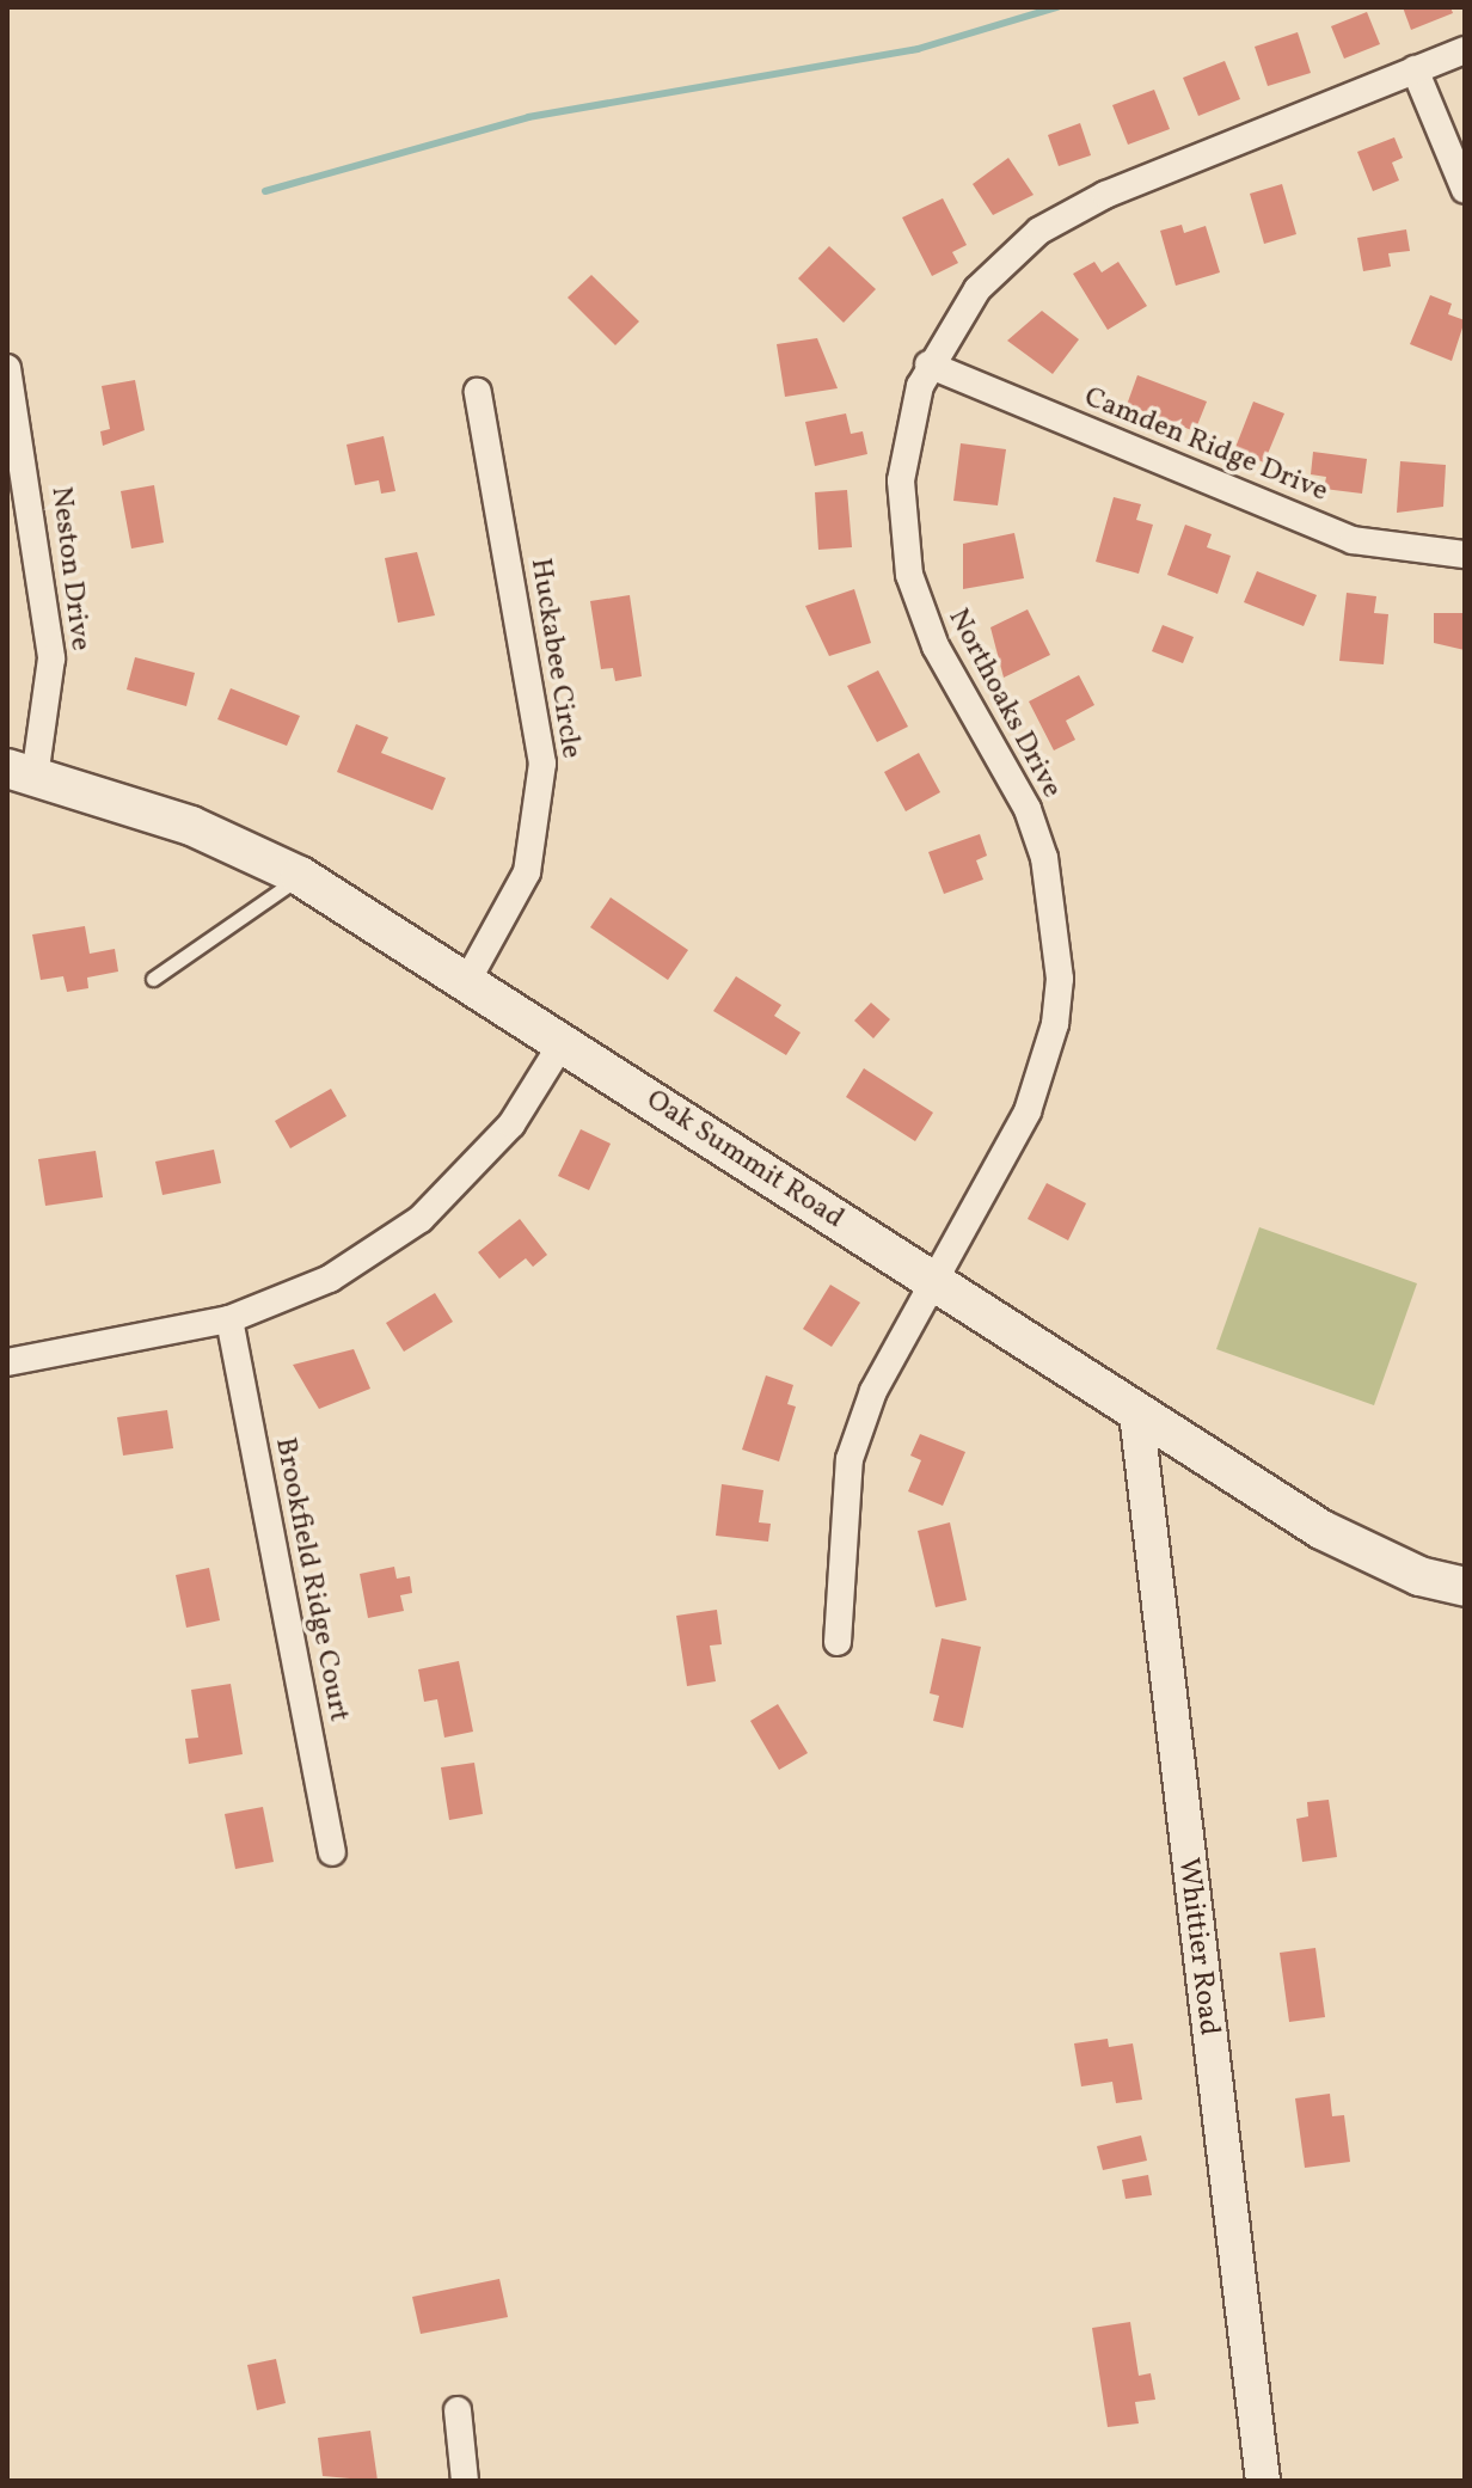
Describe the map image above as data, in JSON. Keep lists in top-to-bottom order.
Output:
{
  "streets": {
    "main road": ["Oak Summit Road"],
    "street": [
      "Camden Ridge Drive",
      "Neston Drive",
      "Huckabee Circle",
      "Northoaks Drive",
      "Brookfield Ridge Court",
      "Whittier Road"
    ]
  },
  "crossings": [
    ["Camden Ridge Drive", "Northoaks Drive"],
    ["Neston Drive", "Oak Summit Road"],
    ["Huckabee Circle", "Oak Summit Road"],
    ["Northoaks Drive", "Oak Summit Road"],
    ["Oak Summit Road", "Whittier Road"]
  ]
}
